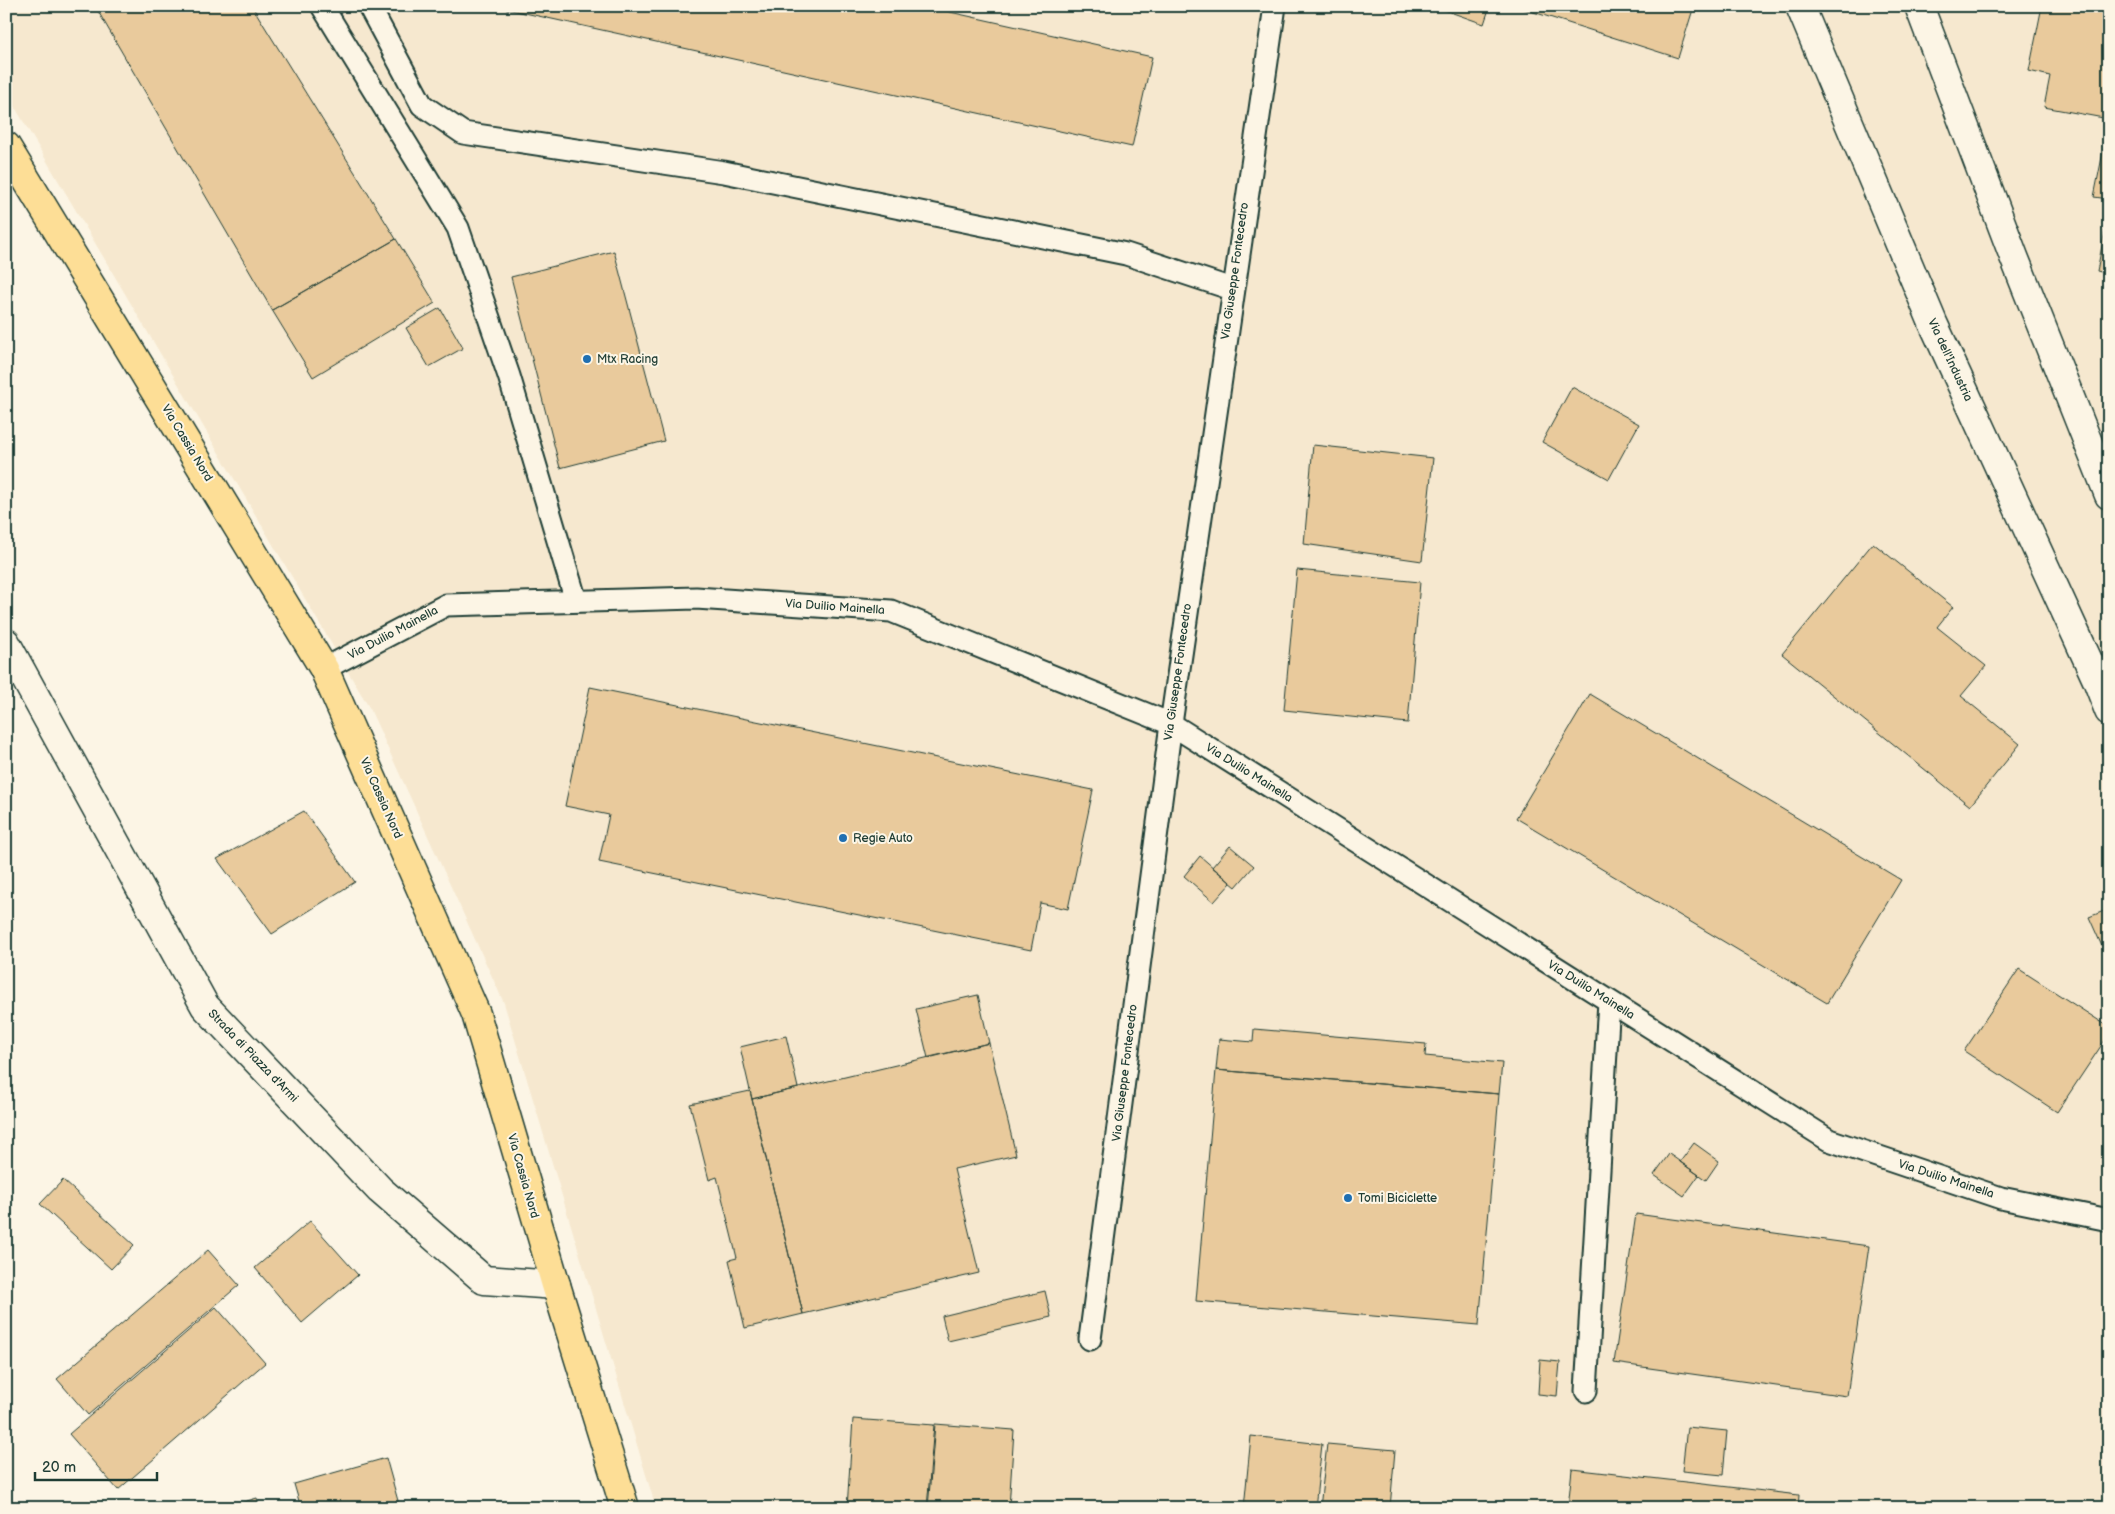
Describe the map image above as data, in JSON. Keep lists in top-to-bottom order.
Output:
{
  "streets": {
    "main road": ["Via Cassia Nord"],
    "street": ["Via dell'Industria", "Strada di Piazza d'Armi"],
    "lane": ["Via Giuseppe Fontecedro", "Via Duilio Mainella"]
  },
  "crossings": [
    ["Via Giuseppe Fontecedro", "Via Duilio Mainella"],
    ["Via Cassia Nord", "Via Duilio Mainella"],
    ["Via Cassia Nord", "Strada di Piazza d'Armi"]
  ],
  "places": ["Mtx Racing", "Regie Auto", "Tomi Biciclette"],
  "scale_bar": "20 m"
}
